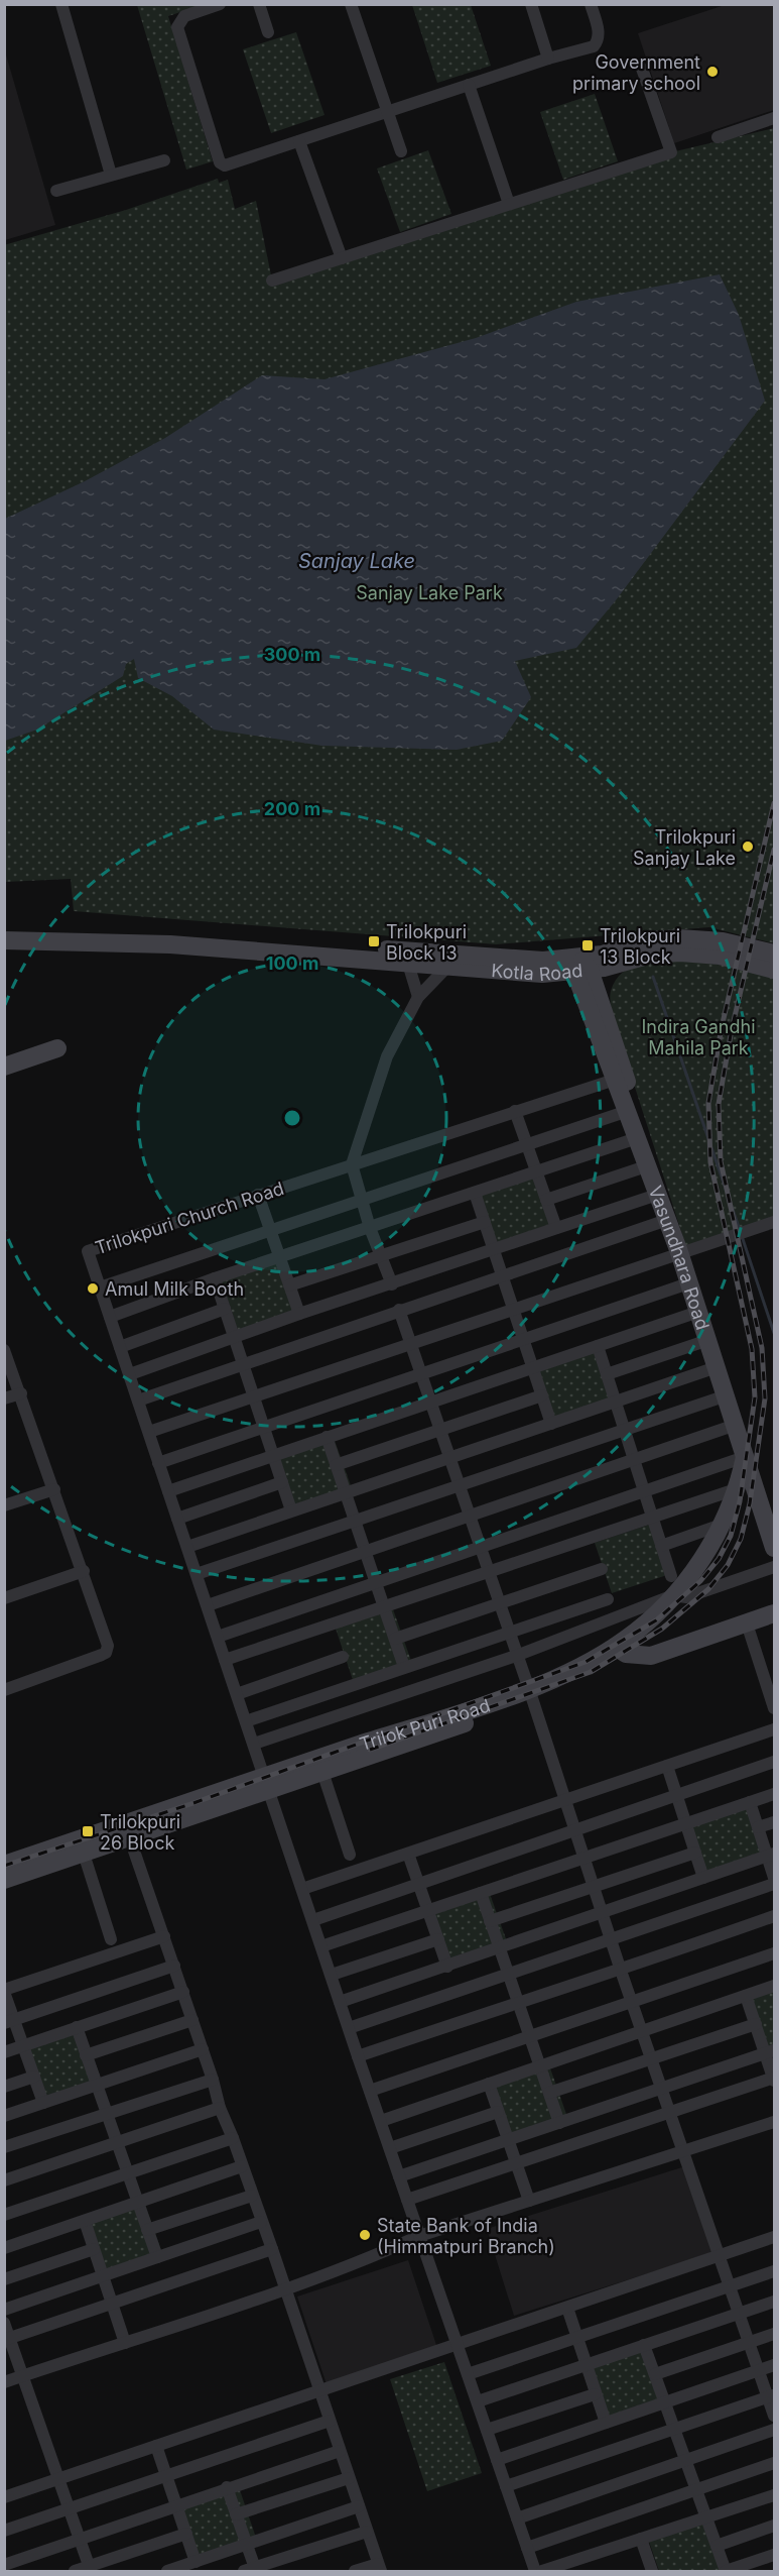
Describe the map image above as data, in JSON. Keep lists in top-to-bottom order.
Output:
{
  "streets": {
    "street": [
      "Kotla Road",
      "Trilokpuri Church Road",
      "Vasundhara Road",
      "Trilok Puri Road"
    ]
  },
  "crossings": [
    ["Kotla Road", "Vasundhara Road"],
    ["Trilokpuri Church Road", "Vasundhara Road"],
    ["Trilokpuri Church Road", "Trilok Puri Road"],
    ["Vasundhara Road", "Trilok Puri Road"]
  ],
  "water": ["Sanjay Lake"],
  "parks": ["Sanjay Lake Park", "Indira Gandhi Mahila Park"],
  "places": {
    "other": [
      "Government primary school",
      "Trilokpuri Sanjay Lake",
      "Amul Milk Booth",
      "State Bank of India (Himmatpuri Branch)"
    ],
    "transit": ["Trilokpuri Block 13", "Trilokpuri 13 Block", "Trilokpuri 26 Block"]
  },
  "rings": ["300 m", "200 m", "100 m"]
}
